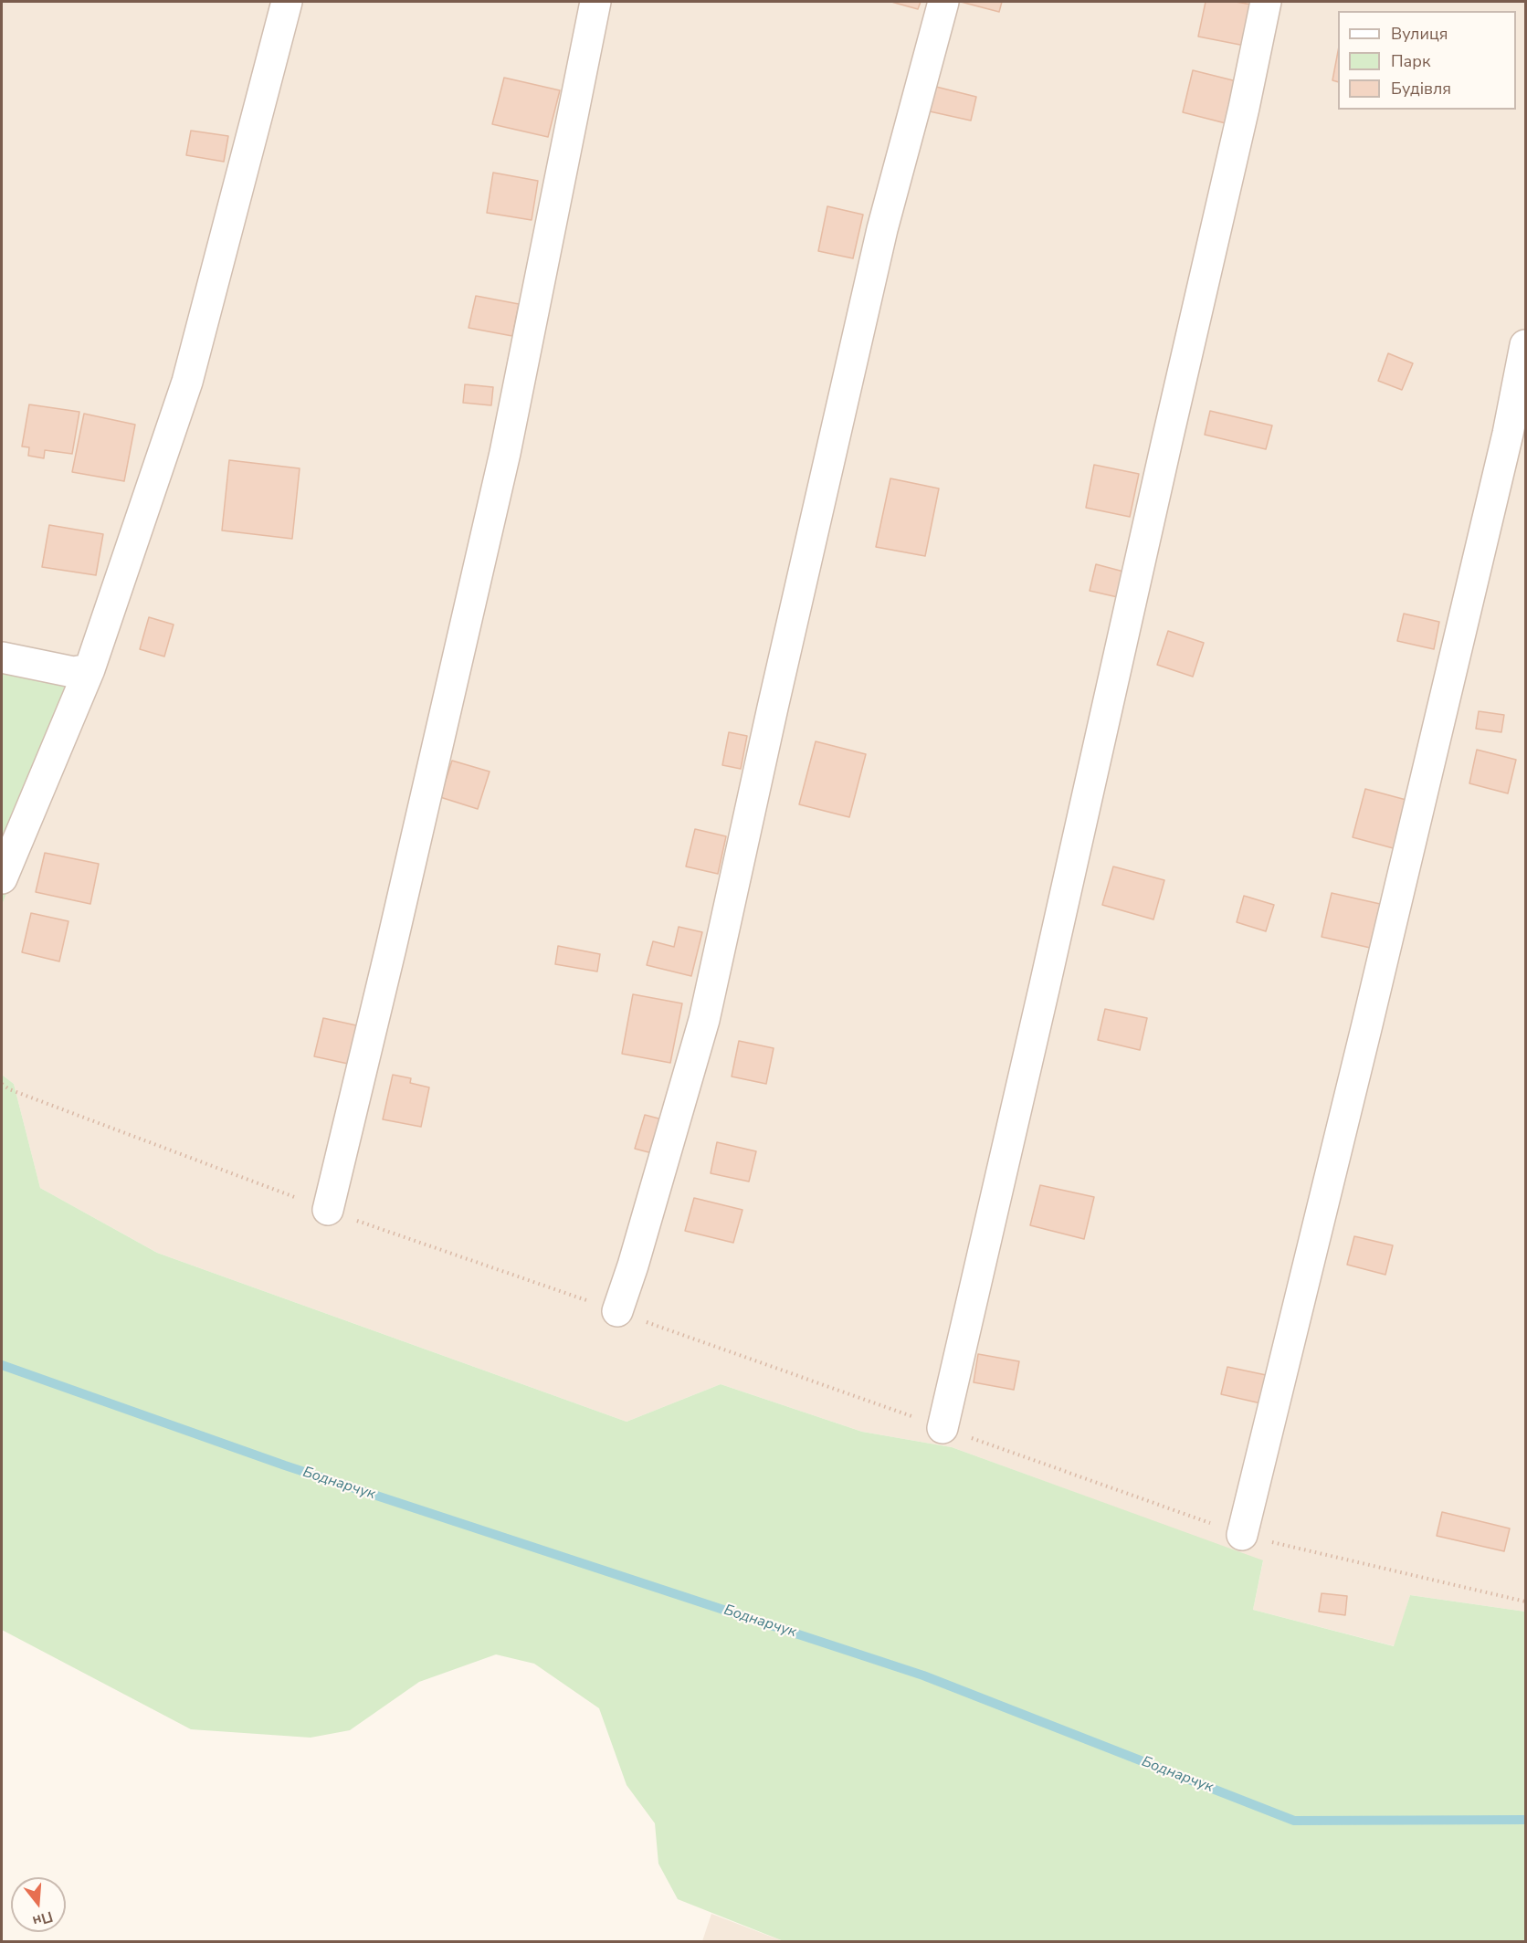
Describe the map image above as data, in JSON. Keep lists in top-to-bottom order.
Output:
{
  "water": ["Боднарчук"],
  "legend": ["Вулиця", "Парк", "Будівля"],
  "north": "bottom"
}
